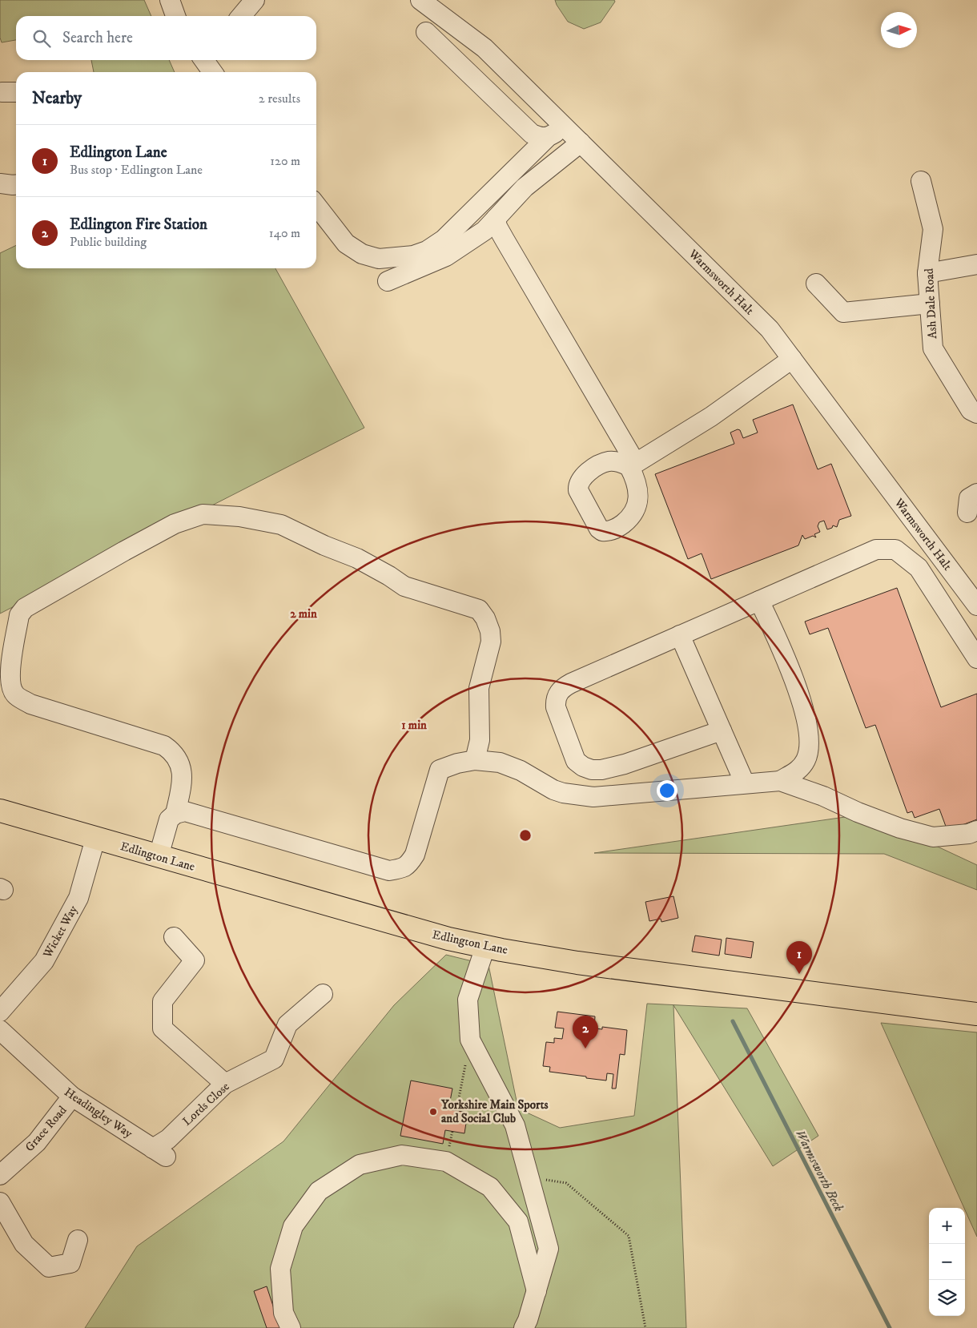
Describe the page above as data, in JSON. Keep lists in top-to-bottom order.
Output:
{
  "streets": {
    "main road": ["Edlington Lane"],
    "street": [
      "Warmsworth Halt",
      "Ash Dale Road",
      "Wicket Way",
      "Lords Close",
      "Headingley Way",
      "Grace Road"
    ]
  },
  "crossings": [
    ["Edlington Lane", "Wicket Way"],
    ["Lords Close", "Headingley Way"],
    ["Headingley Way", "Grace Road"]
  ],
  "water": ["Warmsworth Beck"],
  "places": ["Yorkshire Main Sports and Social Club"],
  "north": "right",
  "page": {
    "search": "Search here",
    "heading": ["Nearby", "2 results"],
    "list": [
      {
        "mark": "1",
        "name": "Edlington Lane",
        "note": "Bus stop · Edlington Lane",
        "value": "120 m"
      },
      {
        "mark": "2",
        "name": "Edlington Fire Station",
        "note": "Public building",
        "value": "140 m"
      }
    ],
    "pins": ["1", "2"],
    "map_buttons": ["+", "−"]
  },
  "rings": ["2 min", "1 min"]
}
